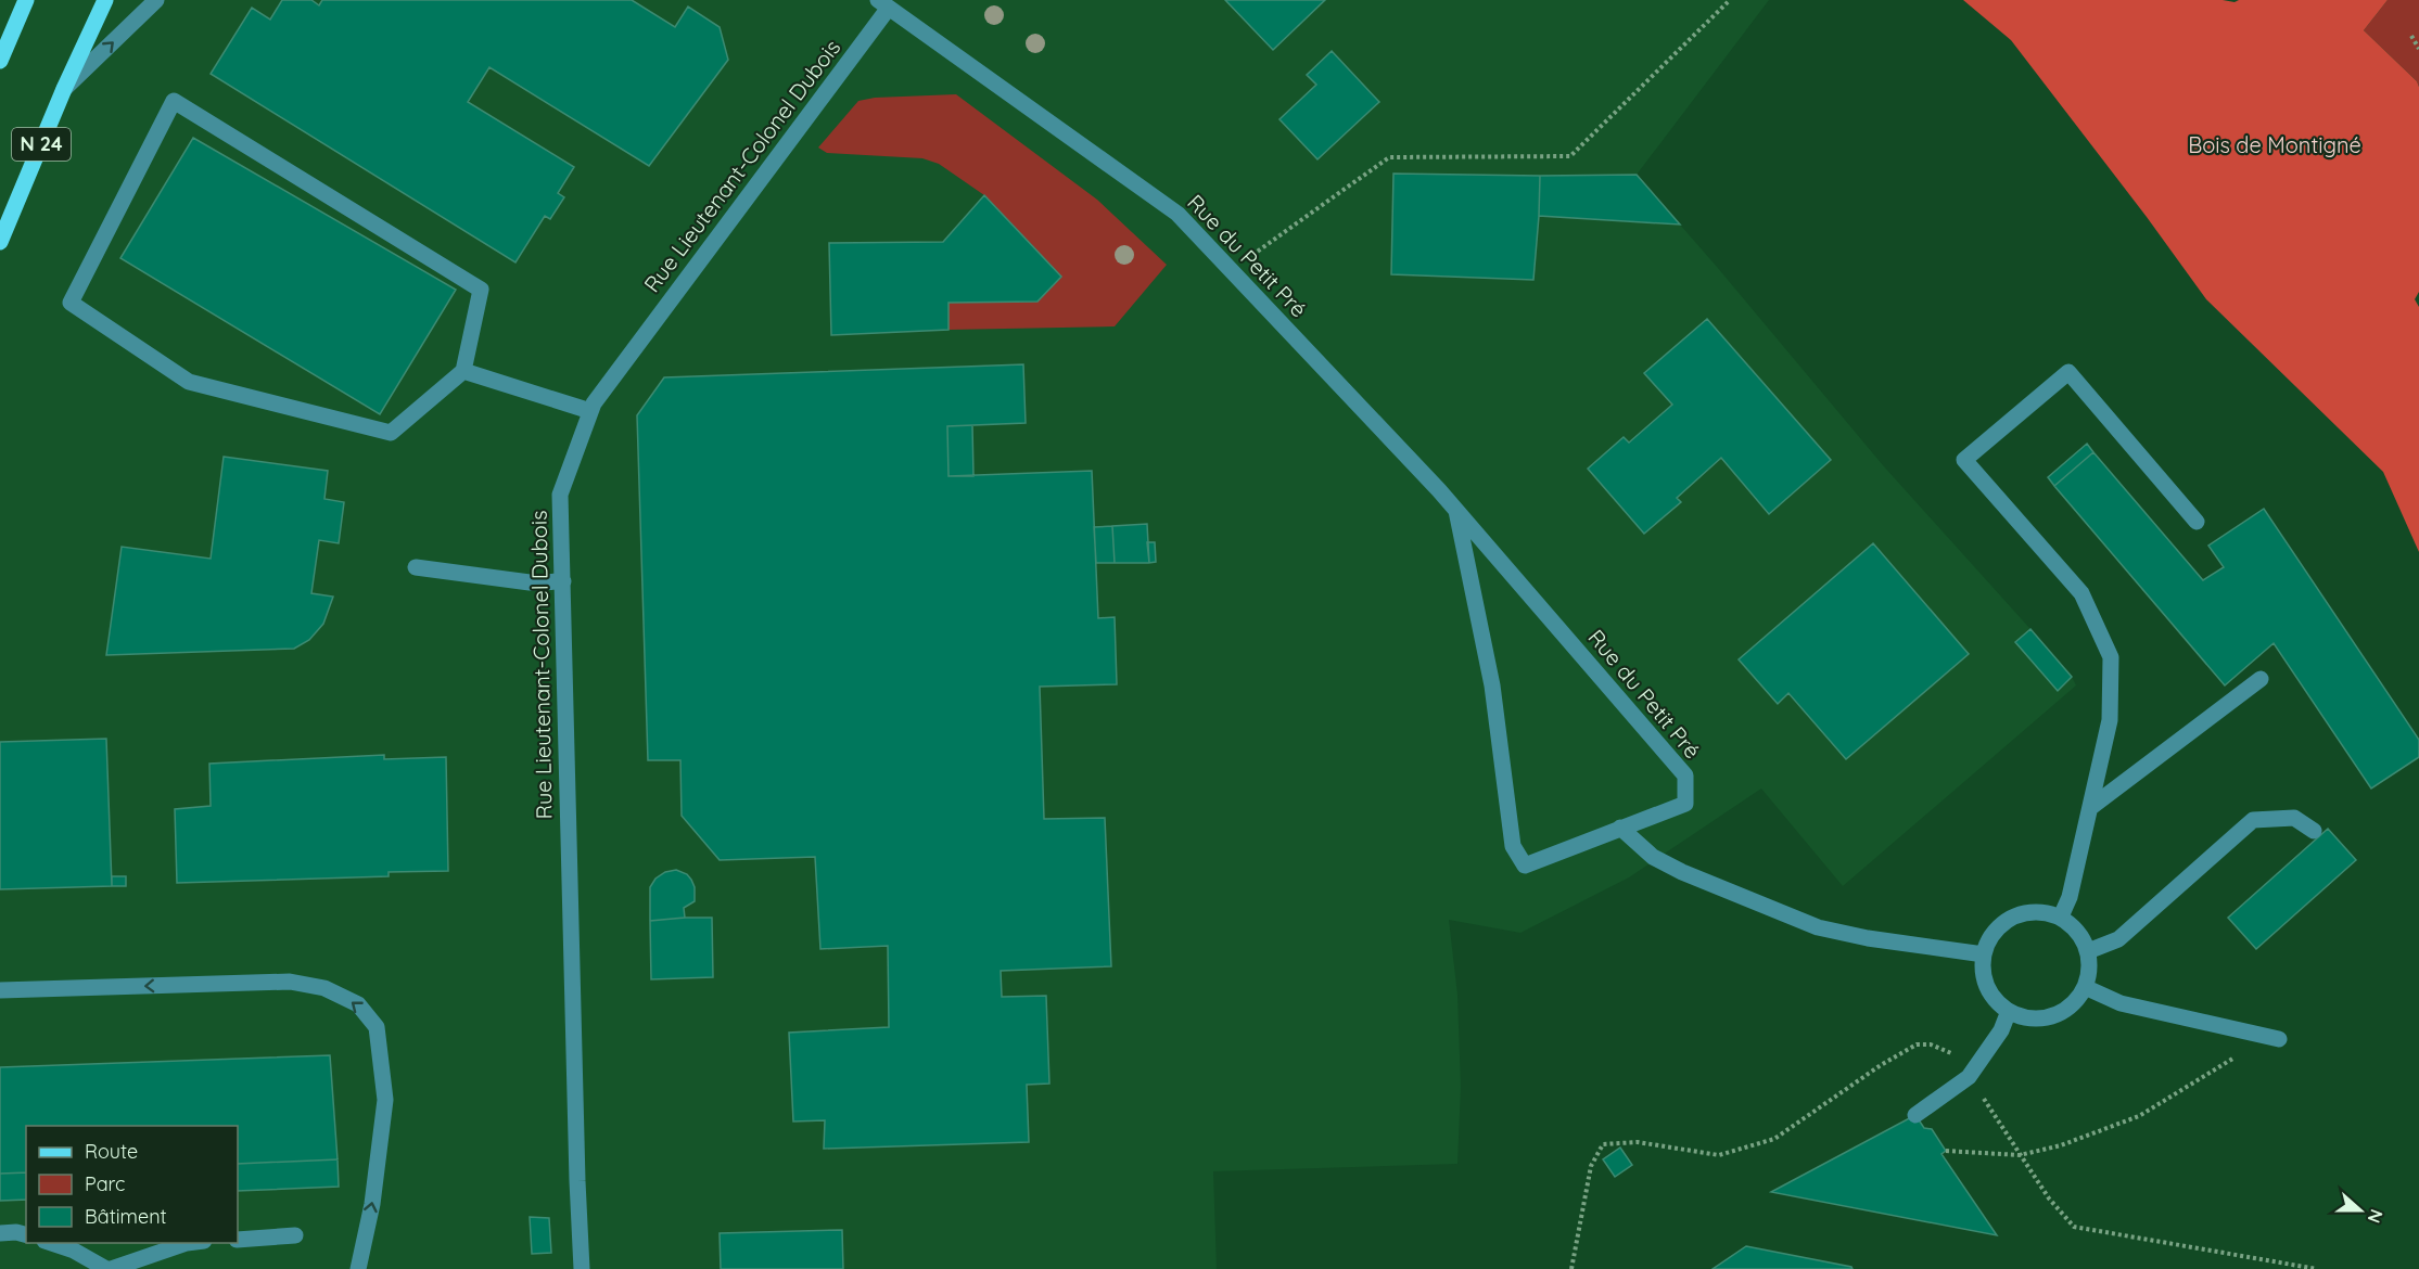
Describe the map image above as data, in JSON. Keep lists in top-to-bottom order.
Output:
{
  "streets": {
    "main road": ["N 24"],
    "street": ["Rue Lieutenant-Colonel Dubois", "Rue du Petit Pré"]
  },
  "crossings": [
    ["Rue Lieutenant-Colonel Dubois", "Rue du Petit Pré"]
  ],
  "parks": ["Bois de Montigné"],
  "legend": ["Route", "Parc", "Bâtiment"],
  "north": "right"
}
